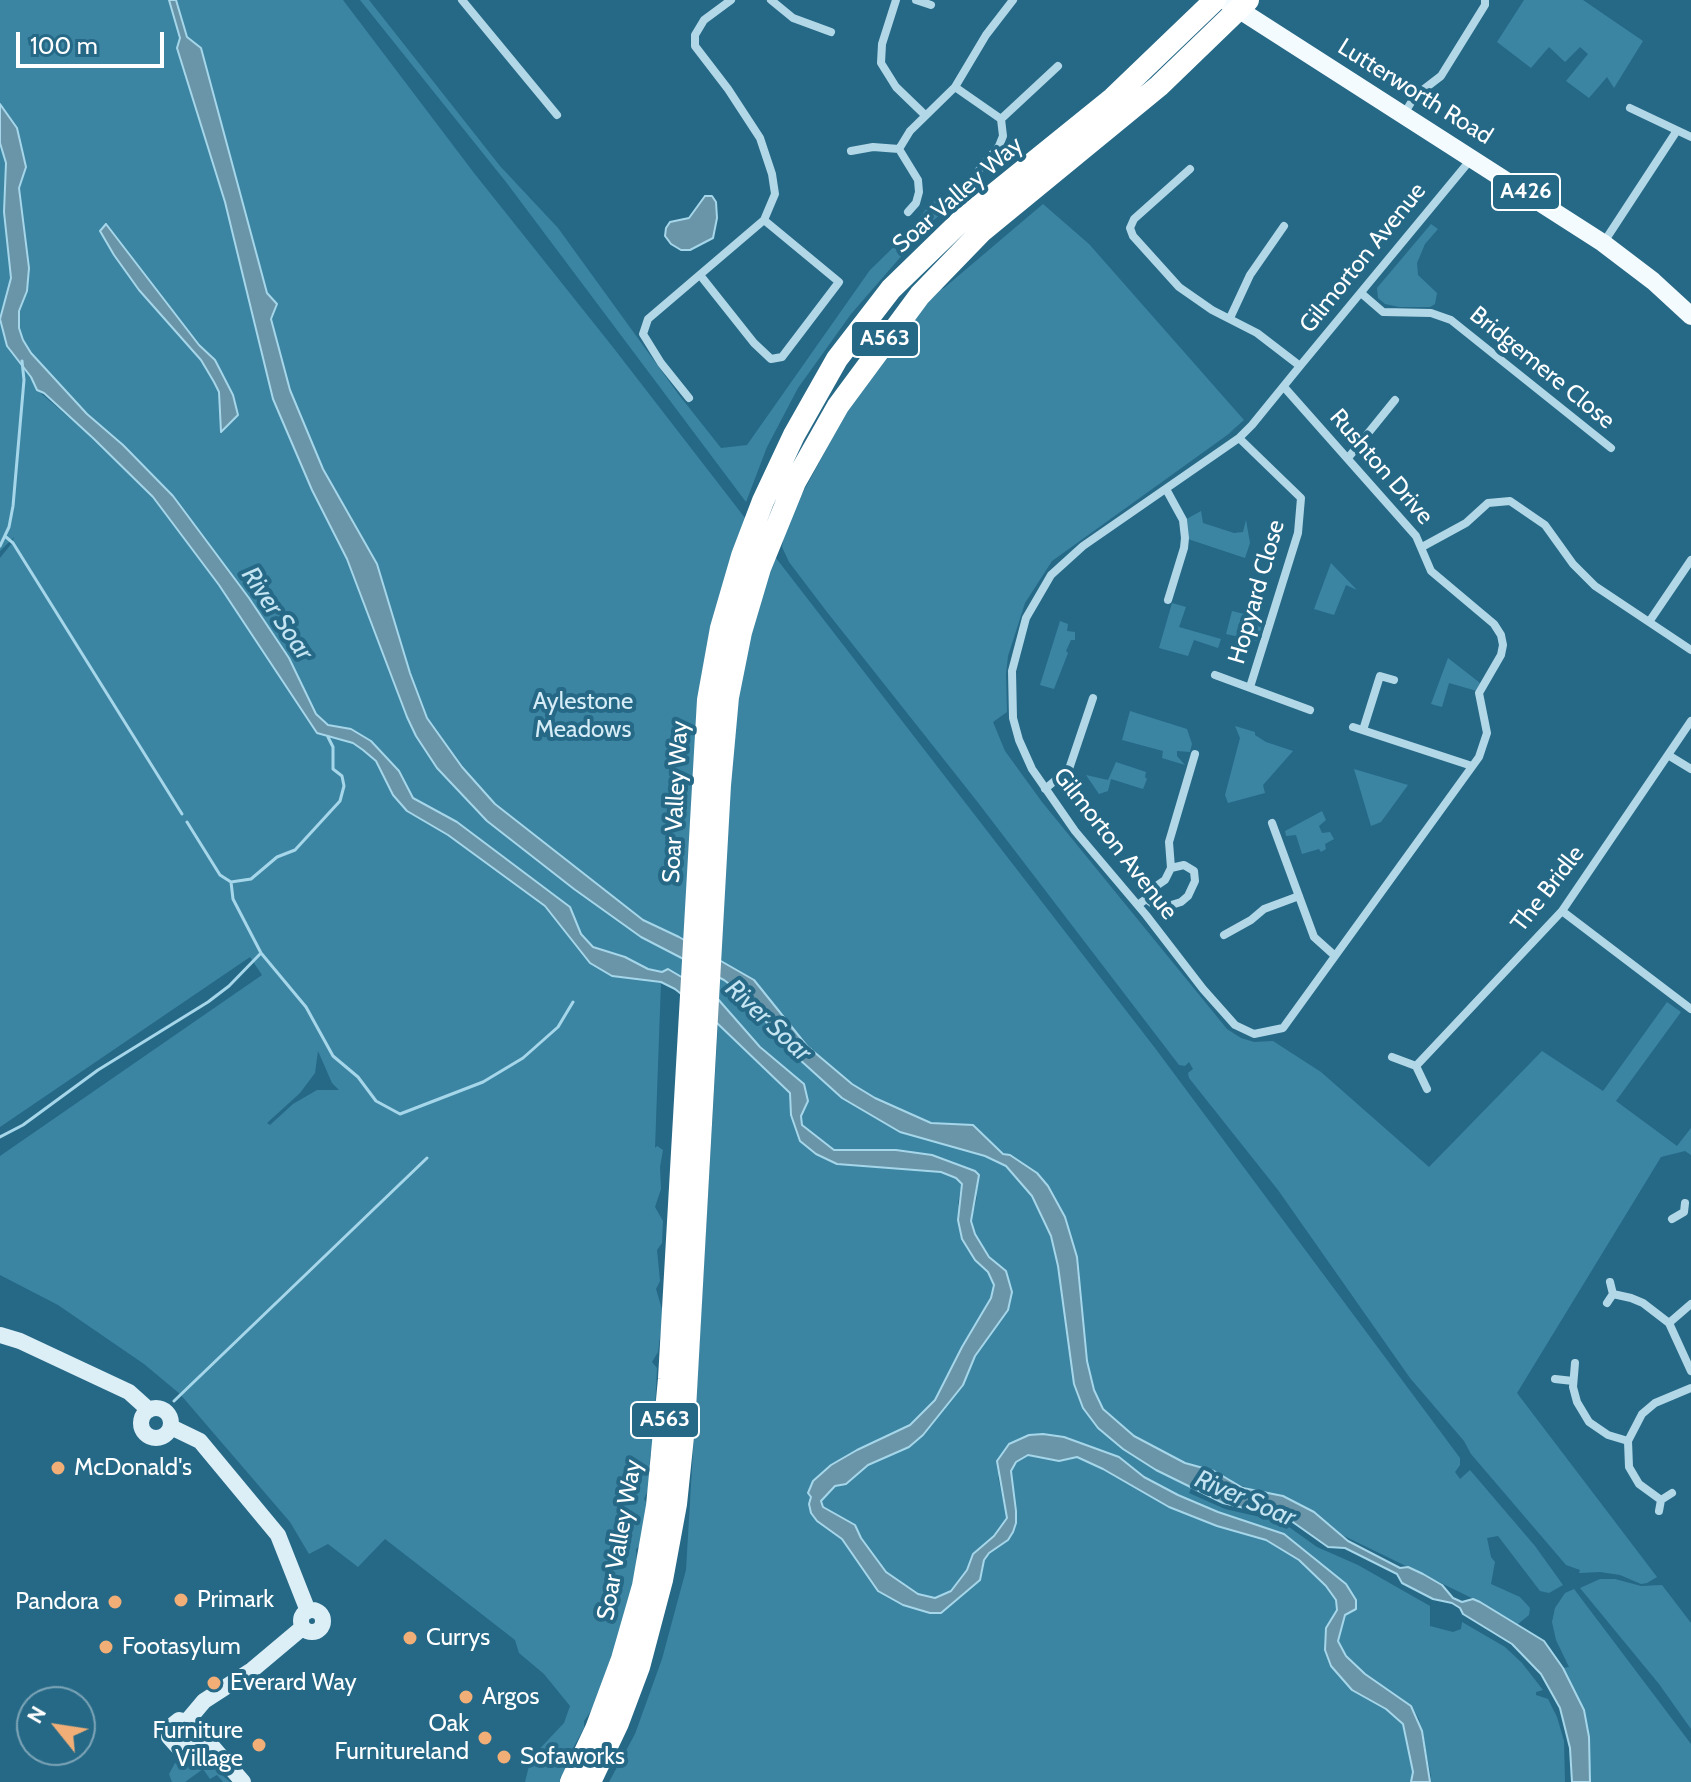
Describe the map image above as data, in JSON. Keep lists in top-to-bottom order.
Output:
{
  "streets": {
    "highway": ["Soar Valley Way", "A563"],
    "main road": ["Lutterworth Road", "A426"],
    "street": [
      "Gilmorton Avenue",
      "Bridgemere Close",
      "Rushton Drive",
      "Hopyard Close",
      "The Bridle"
    ]
  },
  "crossings": [
    ["Lutterworth Road", "Soar Valley Way"],
    ["Lutterworth Road", "Gilmorton Avenue"],
    ["Gilmorton Avenue", "Bridgemere Close"],
    ["Gilmorton Avenue", "Rushton Drive"],
    ["Gilmorton Avenue", "Hopyard Close"]
  ],
  "water": ["River Soar"],
  "parks": ["Aylestone Meadows"],
  "places": [
    "McDonald's",
    "Primark",
    "Pandora",
    "Currys",
    "Footasylum",
    "Everard Way",
    "Argos",
    "Oak Furnitureland",
    "Furniture Village",
    "Sofaworks"
  ],
  "scale_bar": "100 m",
  "north": "top left"
}
